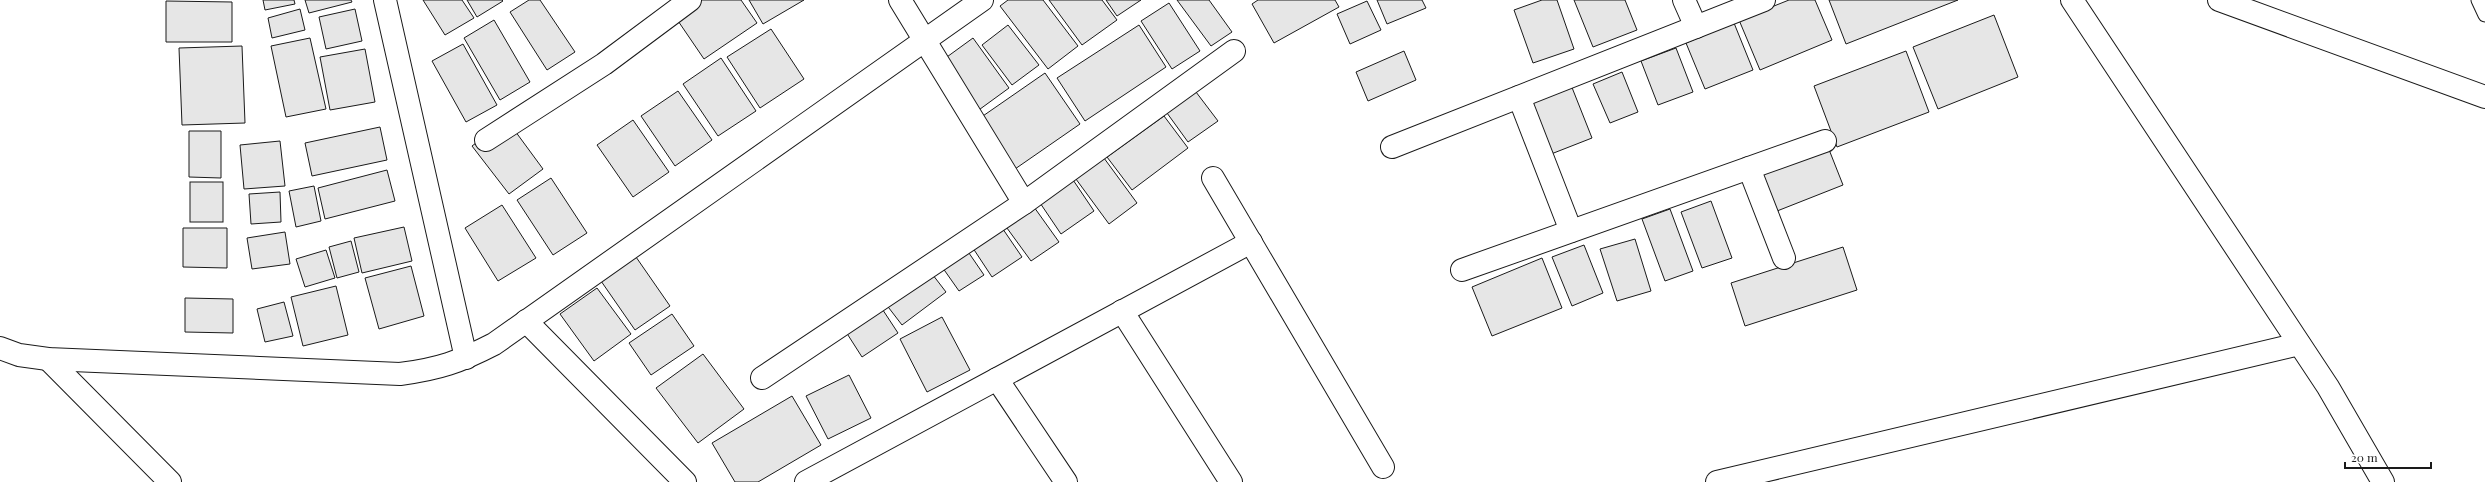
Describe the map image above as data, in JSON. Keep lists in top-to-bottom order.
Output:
{
  "scale_bar": "20 m"
}
